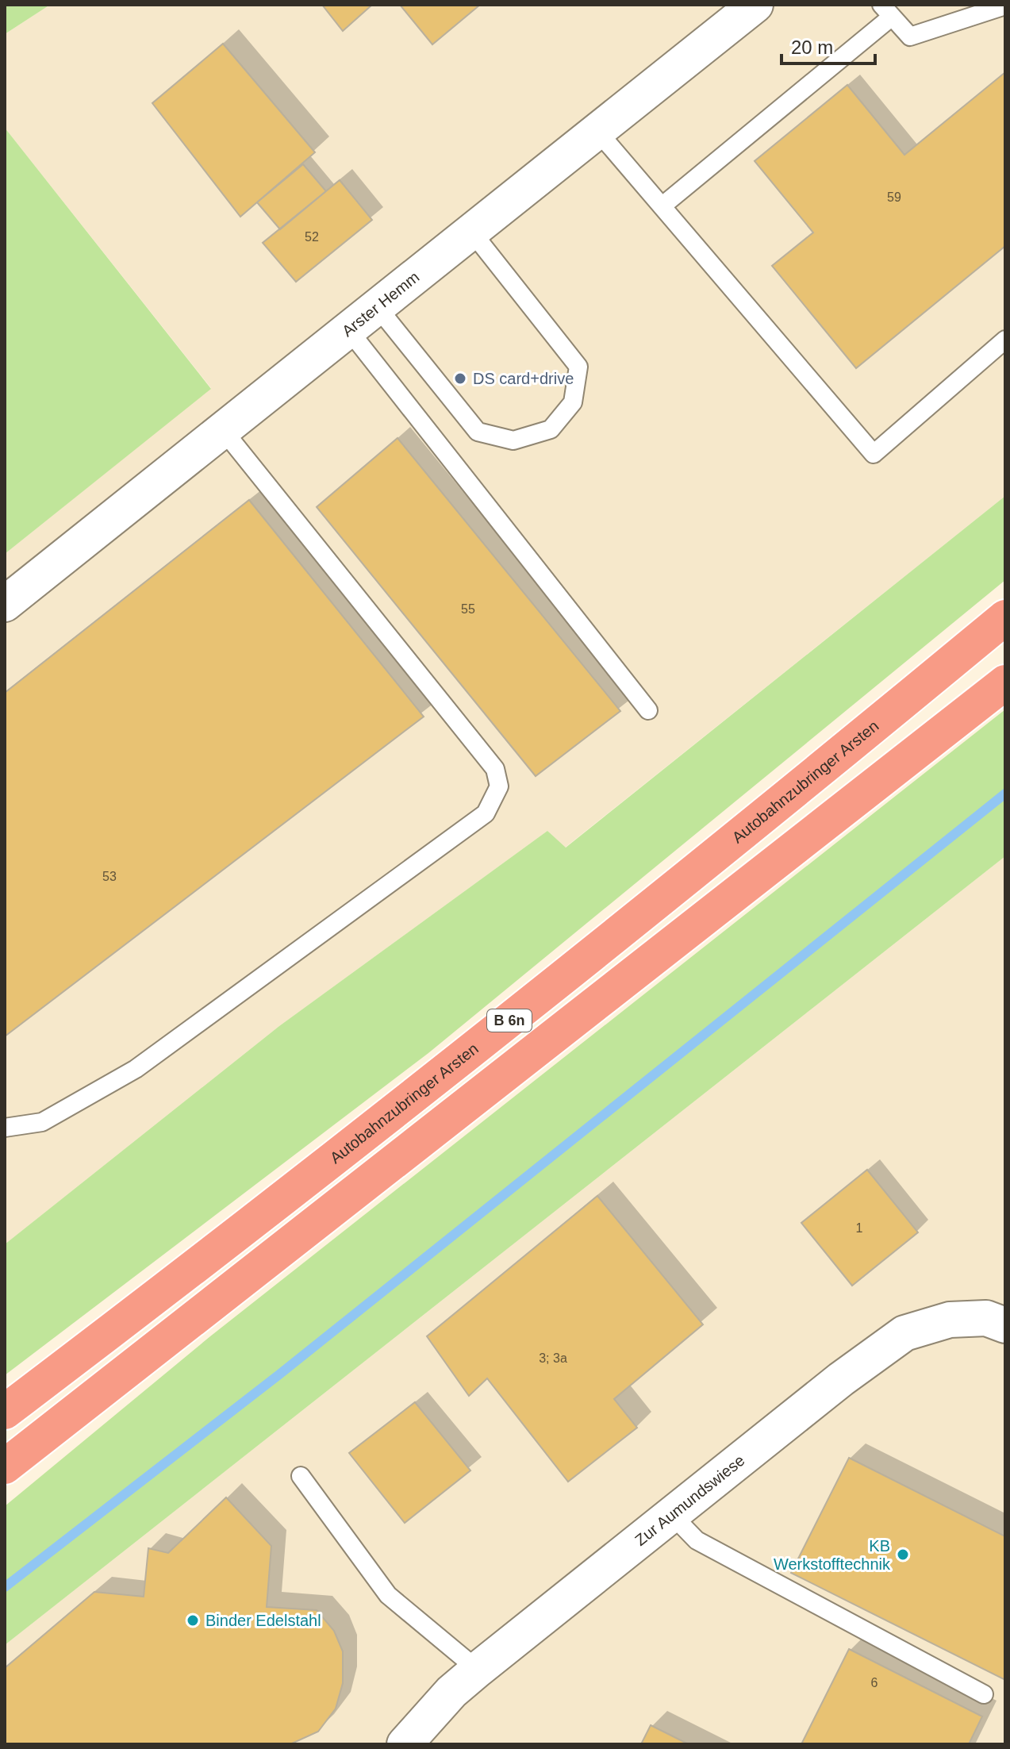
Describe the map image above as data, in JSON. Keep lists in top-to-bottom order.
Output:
{
  "streets": {
    "highway": ["Autobahnzubringer Arsten", "B 6n"],
    "street": ["Arster Hemm", "Zur Aumundswiese"]
  },
  "places": ["DS card+drive", "KB Werkstofftechnik", "Binder Edelstahl"],
  "house_numbers": [
    "59",
    "52",
    "55",
    "53",
    "1",
    "3; 3a",
    "6"
  ],
  "scale_bar": "20 m"
}
